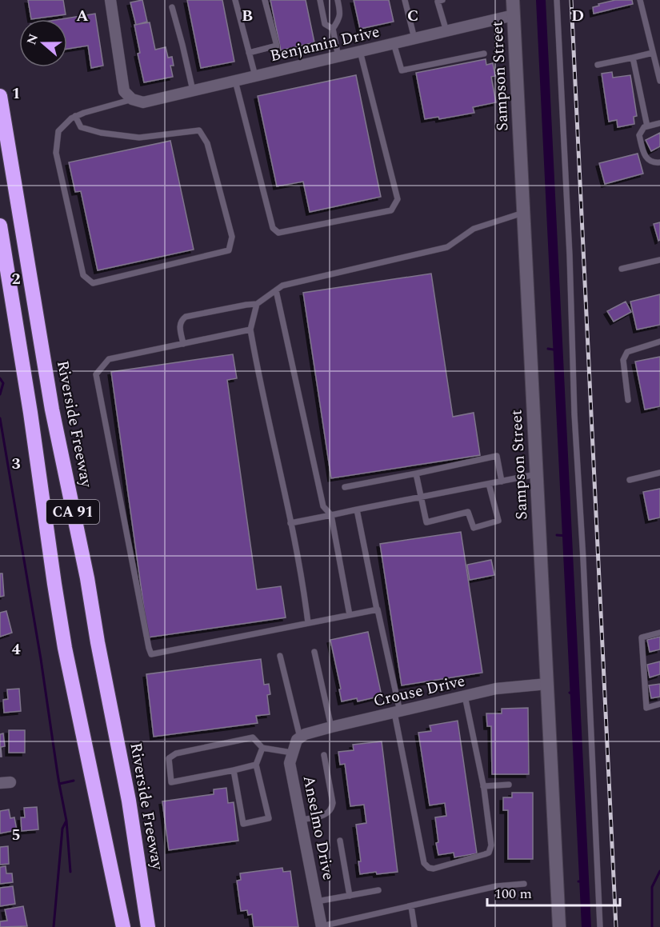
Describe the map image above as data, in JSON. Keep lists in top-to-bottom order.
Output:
{
  "streets": {
    "highway": ["Riverside Freeway", "CA 91"],
    "street": [
      "Benjamin Drive",
      "Sampson Street",
      "Crouse Drive",
      "Anselmo Drive"
    ]
  },
  "crossings": [
    ["Benjamin Drive", "Sampson Street"],
    ["Sampson Street", "Crouse Drive"],
    ["Crouse Drive", "Anselmo Drive"]
  ],
  "scale_bar": "100 m",
  "north": "left",
  "grid": {
    "columns": [
      "A",
      "B",
      "C",
      "D"
    ],
    "rows": [
      "1",
      "2",
      "3",
      "4",
      "5"
    ]
  }
}
